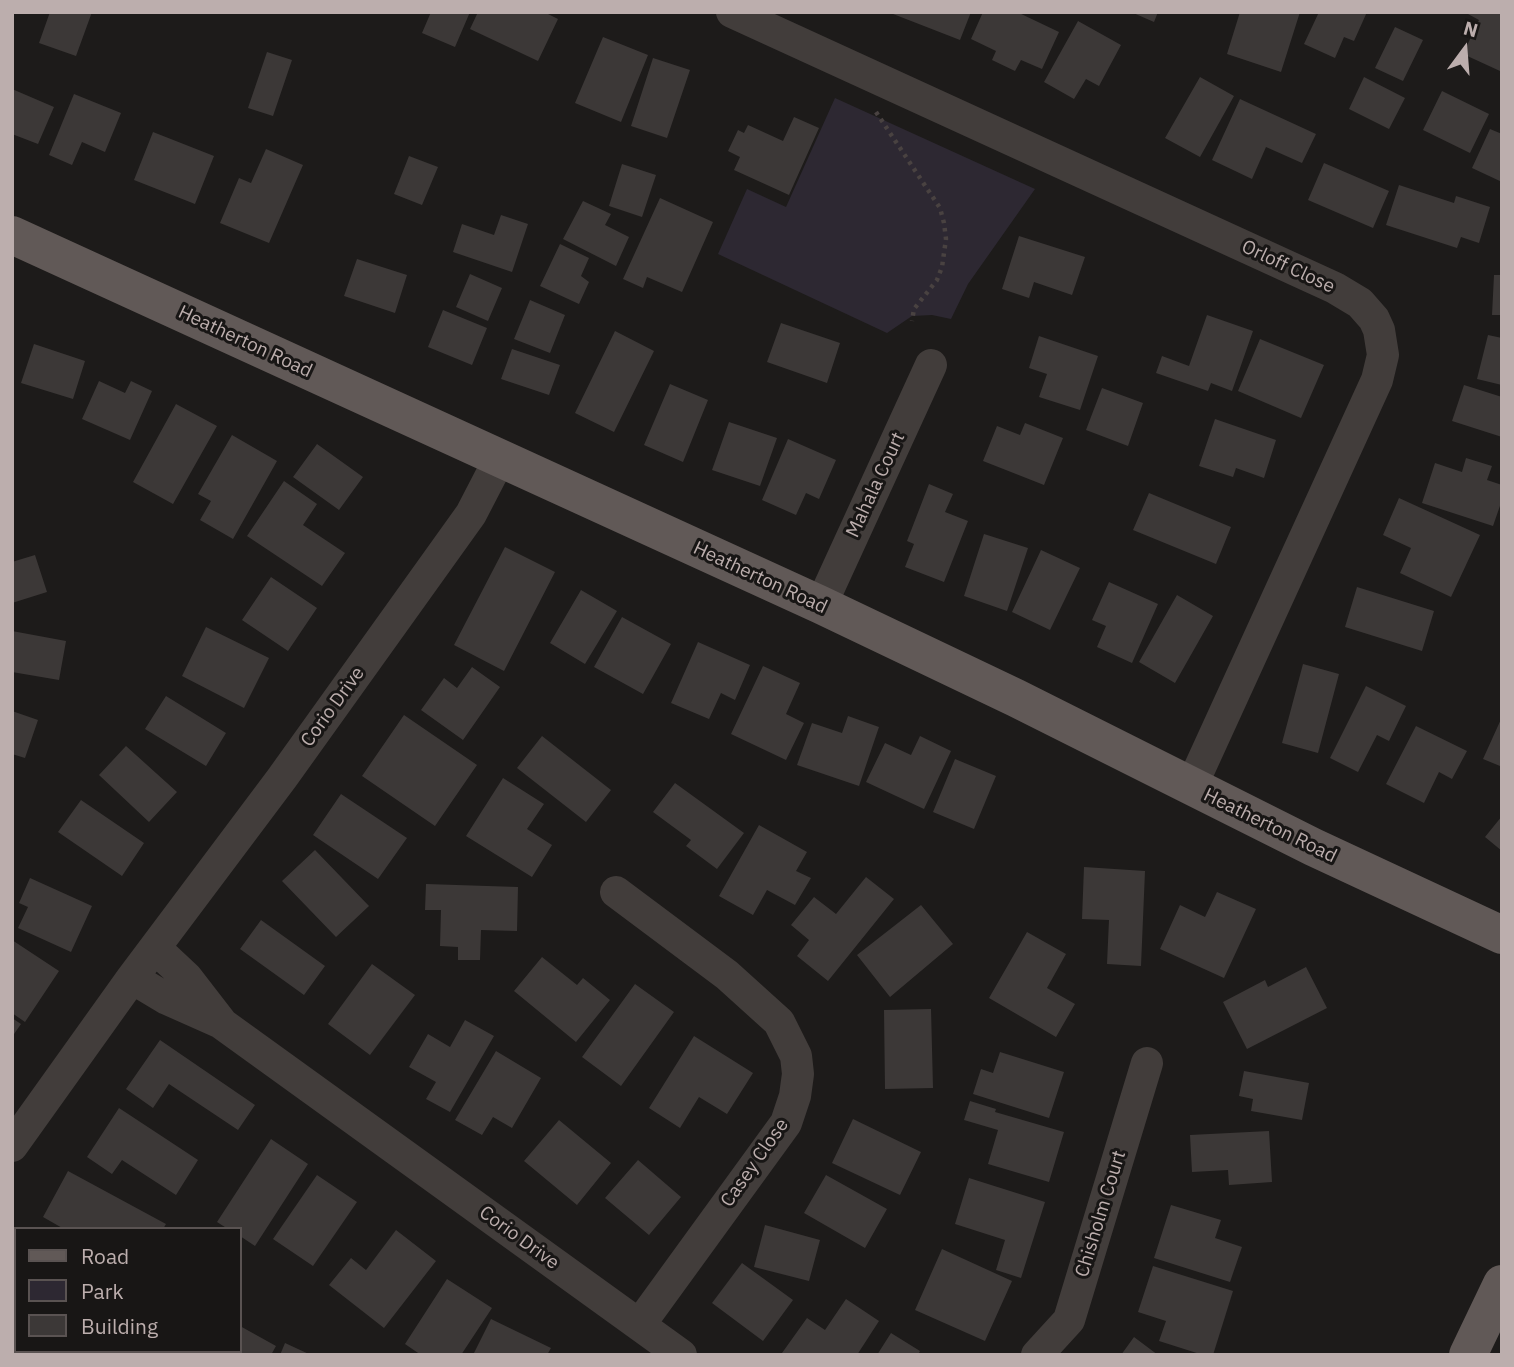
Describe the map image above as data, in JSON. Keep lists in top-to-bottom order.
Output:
{
  "streets": {
    "main road": ["Heatherton Road"],
    "street": [
      "Orloff Close",
      "Mahala Court",
      "Corio Drive",
      "Casey Close",
      "Chisholm Court"
    ]
  },
  "crossings": [
    ["Orloff Close", "Heatherton Road"],
    ["Heatherton Road", "Mahala Court"],
    ["Heatherton Road", "Corio Drive"],
    ["Corio Drive", "Casey Close"]
  ],
  "legend": ["Road", "Park", "Building"],
  "north": "top"
}
